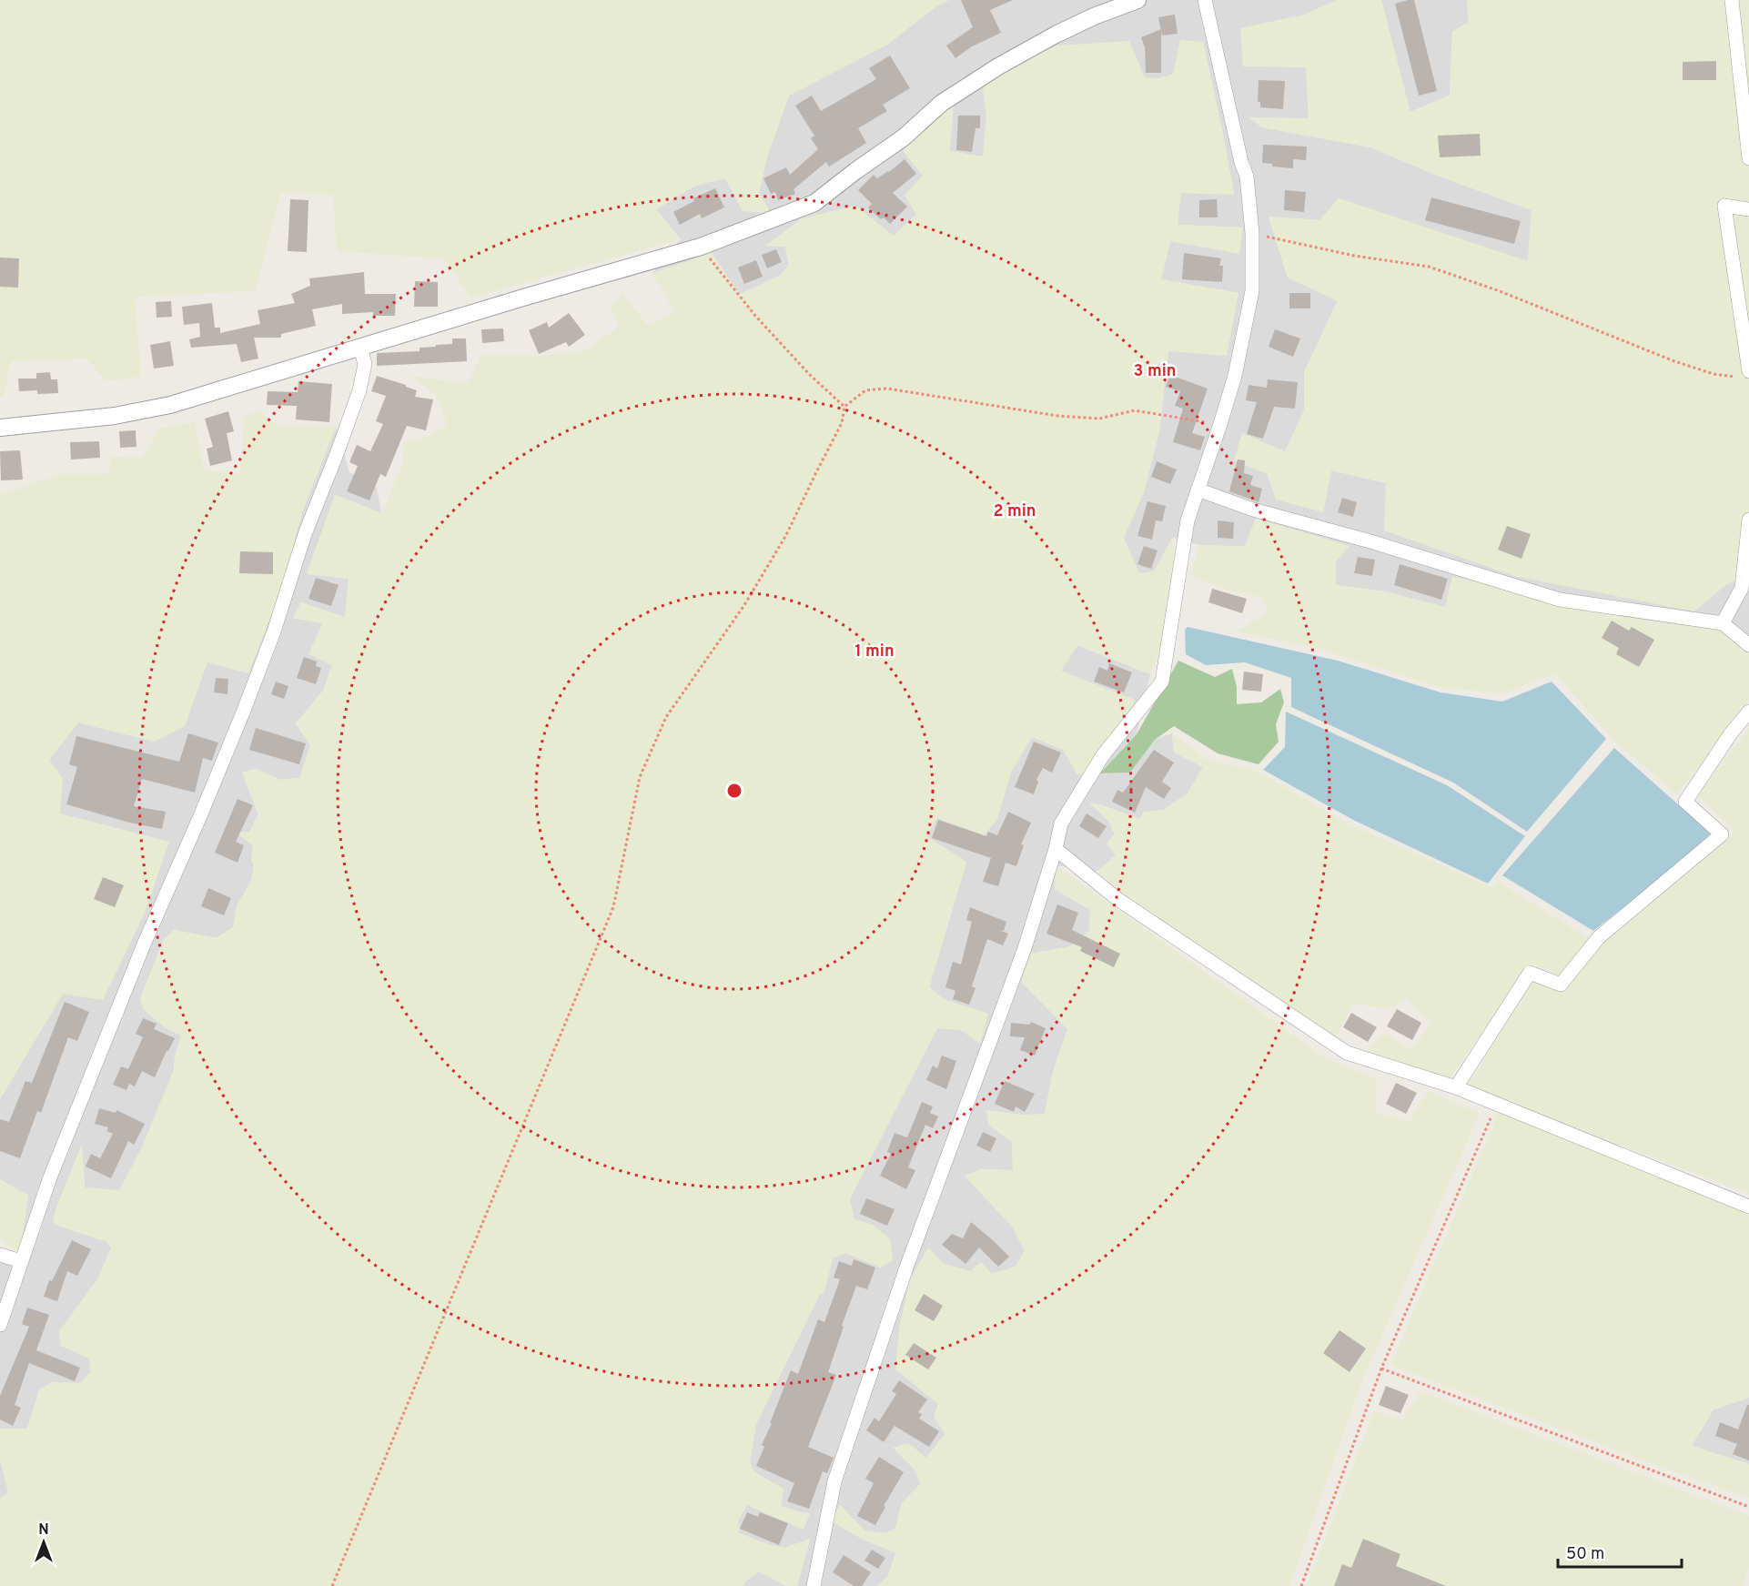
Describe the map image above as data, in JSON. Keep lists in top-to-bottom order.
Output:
{
  "scale_bar": "50 m",
  "north": "top",
  "rings": ["3 min", "2 min", "1 min"]
}
